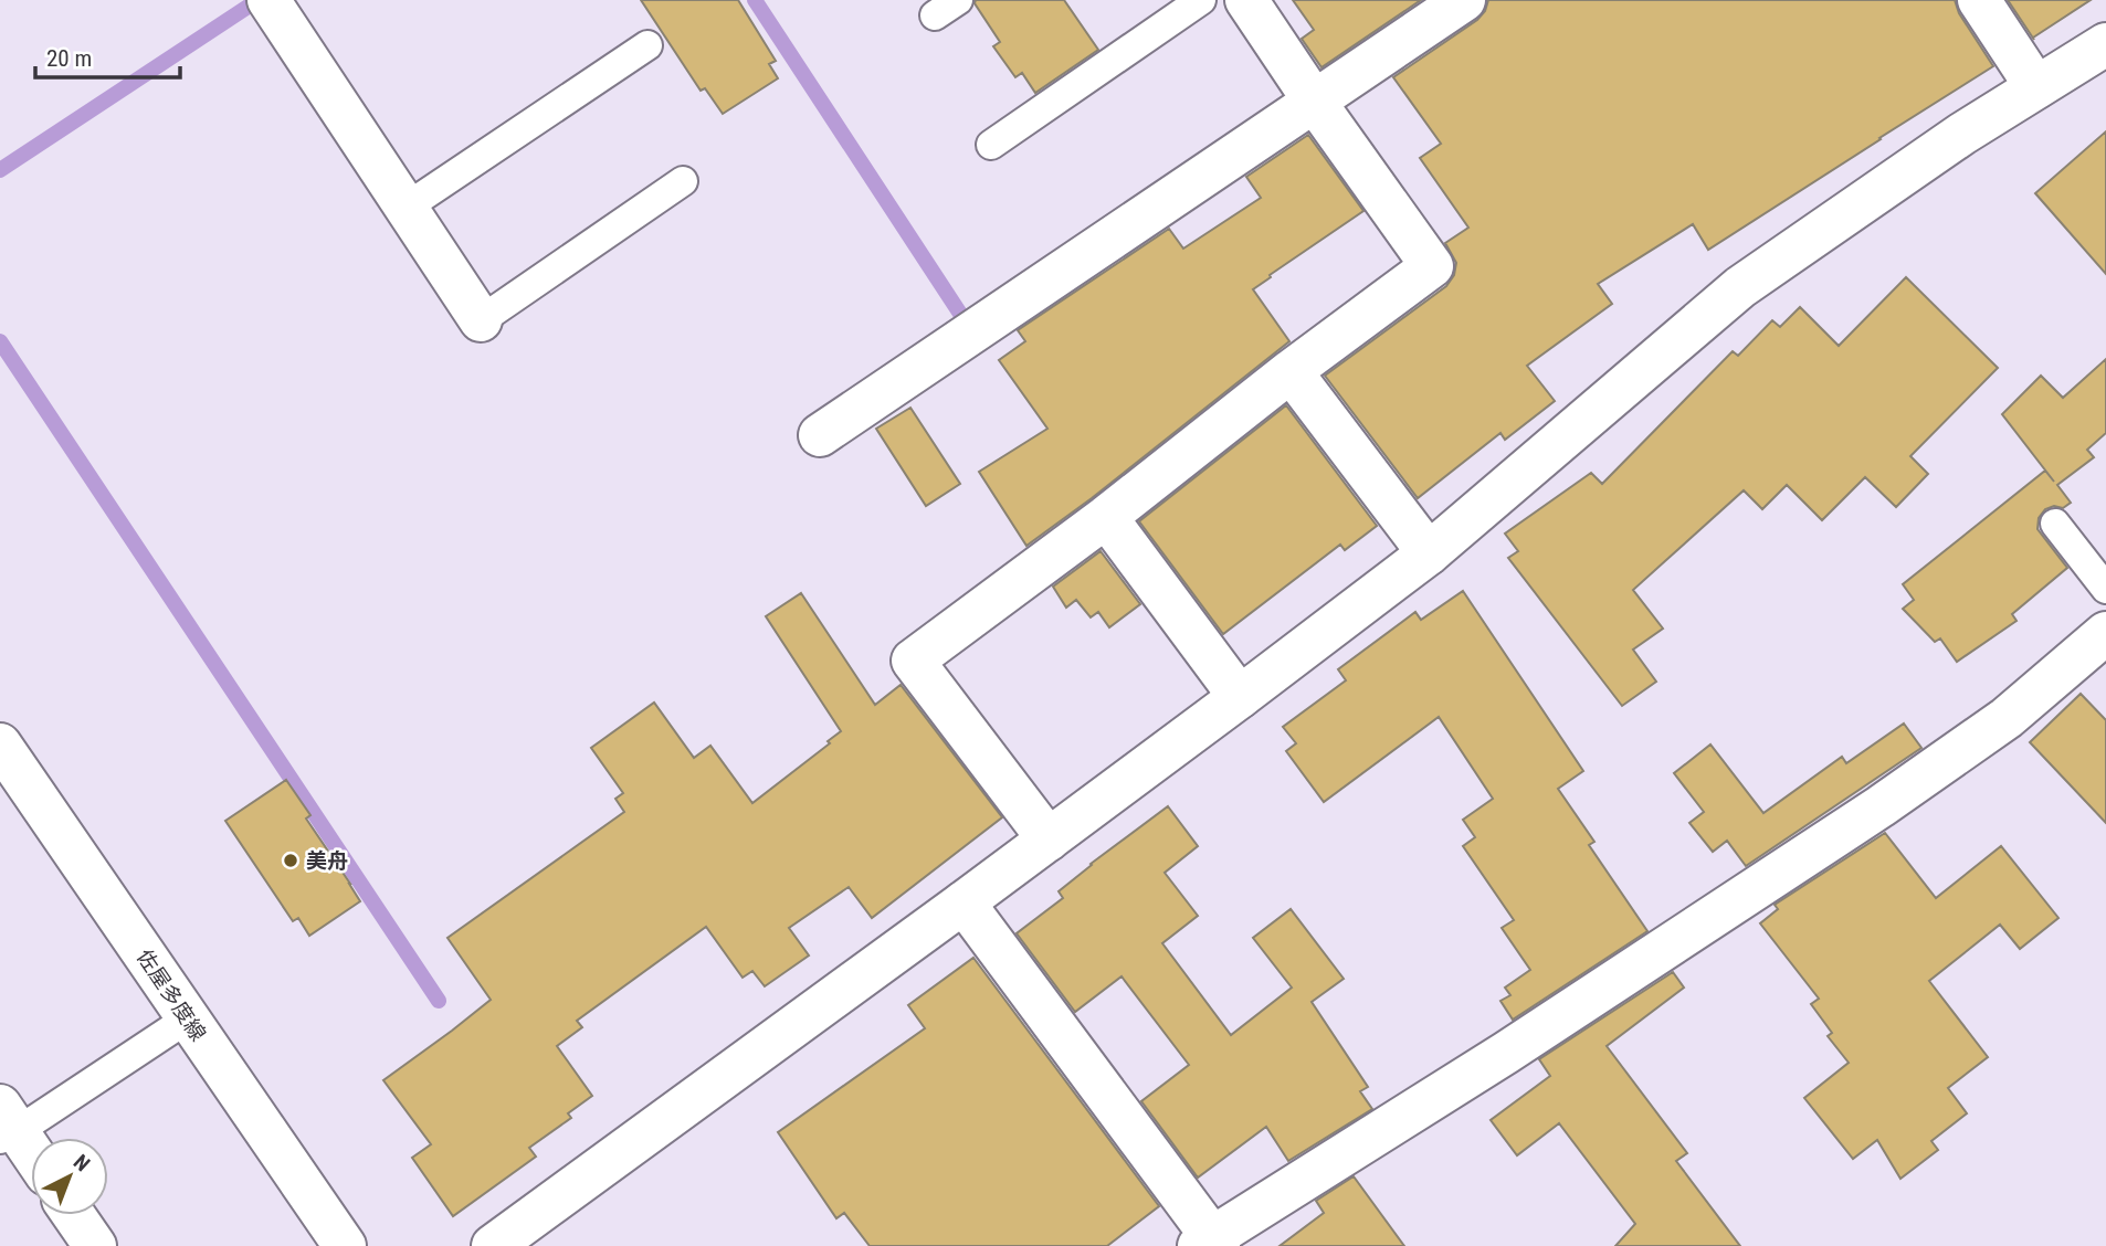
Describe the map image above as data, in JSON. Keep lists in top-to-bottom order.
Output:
{
  "streets": {
    "street": ["佐屋多度線"]
  },
  "places": ["美舟"],
  "scale_bar": "20 m",
  "north": "top right"
}
